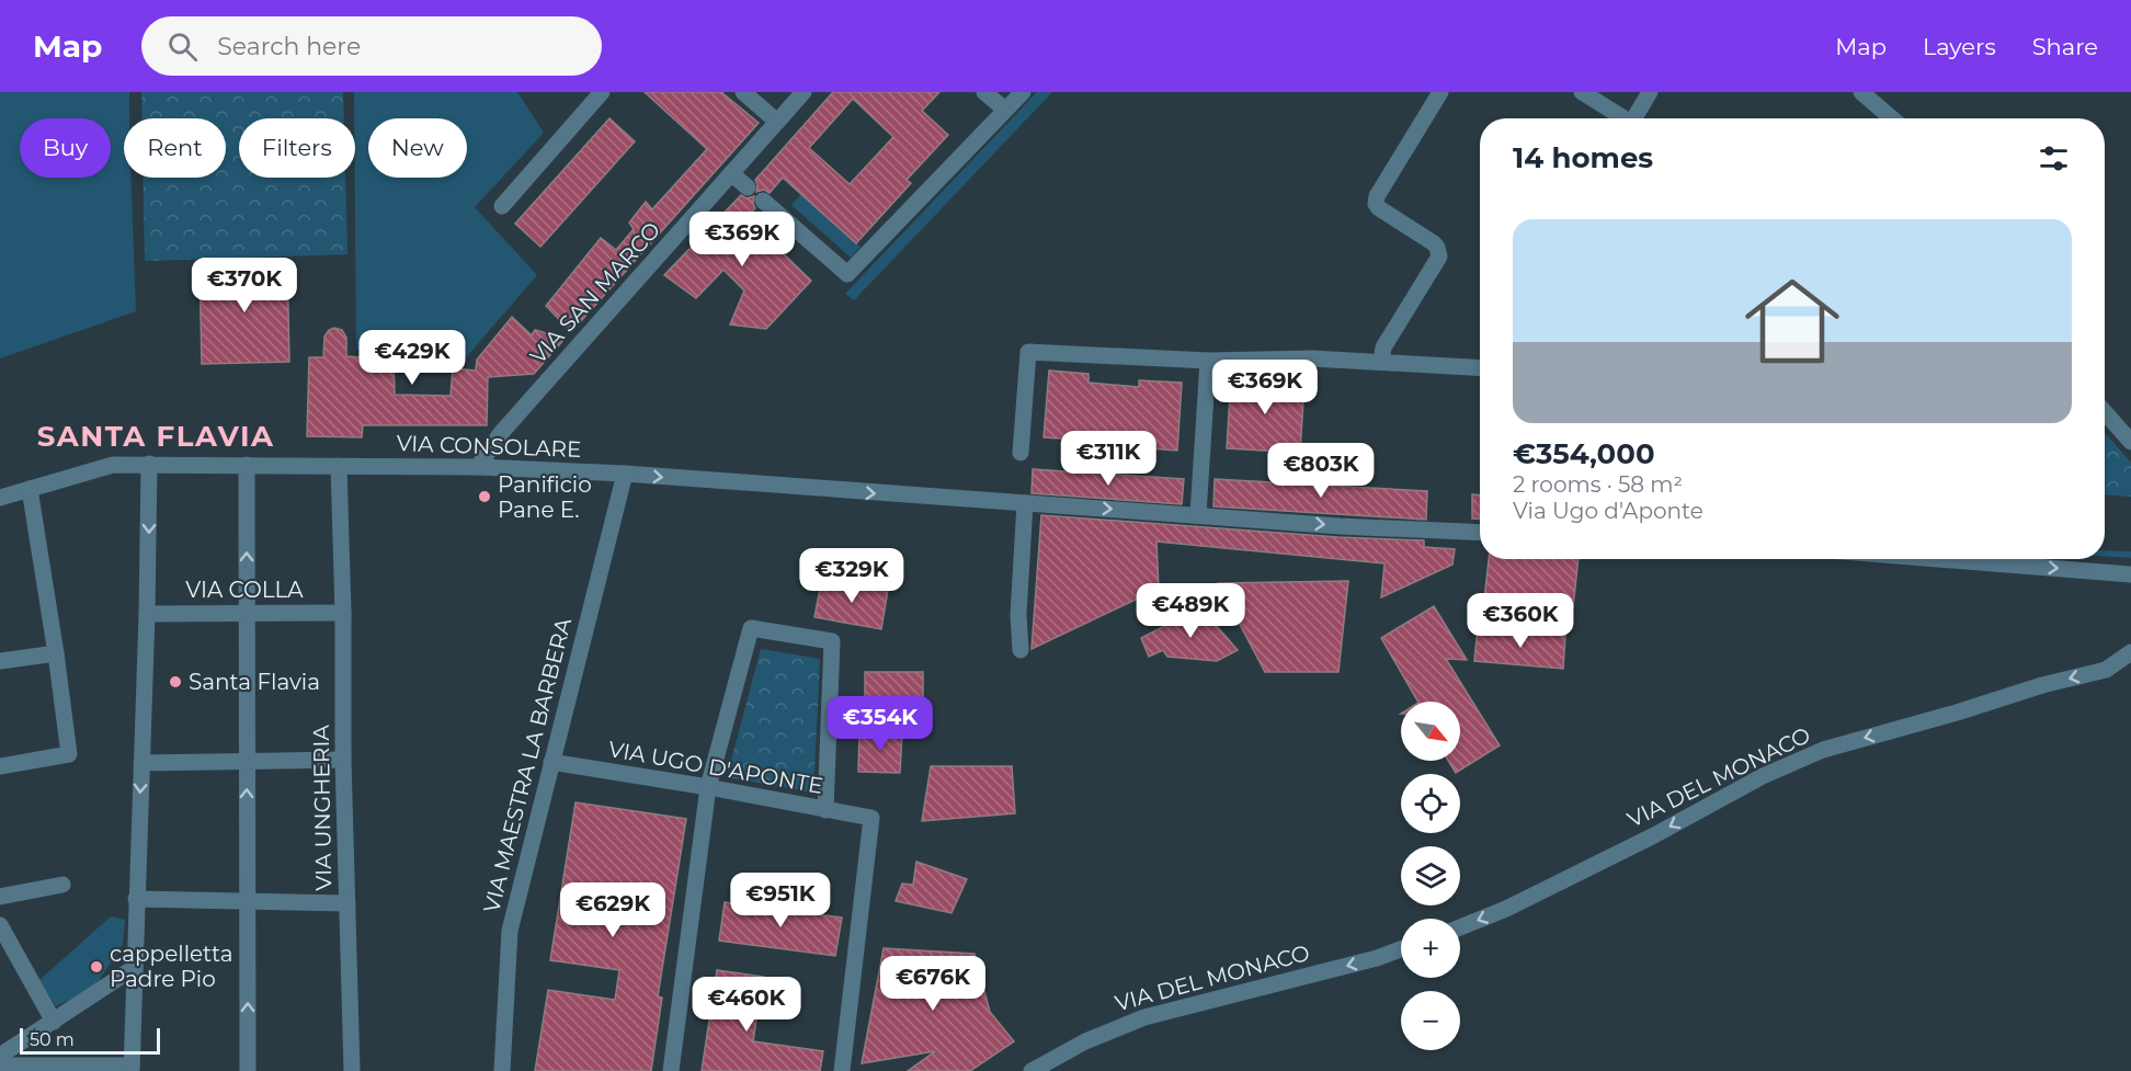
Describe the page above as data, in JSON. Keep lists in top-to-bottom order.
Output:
{
  "streets": {
    "street": [
      "VIA SAN MARCO",
      "VIA CONSOLARE",
      "VIA COLLA",
      "VIA MAESTRA LA BARBERA",
      "VIA UGO D'APONTE",
      "VIA DEL MONACO",
      "VIA UNGHERIA"
    ]
  },
  "crossings": [
    ["VIA SAN MARCO", "VIA CONSOLARE"],
    ["VIA CONSOLARE", "VIA MAESTRA LA BARBERA"],
    ["VIA CONSOLARE", "VIA UNGHERIA"],
    ["VIA COLLA", "VIA UNGHERIA"],
    ["VIA MAESTRA LA BARBERA", "VIA UGO D'APONTE"]
  ],
  "one_way": ["VIA CONSOLARE", "VIA DEL MONACO"],
  "districts": ["SANTA FLAVIA"],
  "places": ["Panificio Pane E.", "Santa Flavia", "cappelletta Padre Pio"],
  "scale_bar": "50 m",
  "north": "bottom right",
  "page": {
    "header": "Map",
    "search": "Search here",
    "nav": ["Map", "Layers", "Share"],
    "chip": [
      "Buy",
      "Rent",
      "Filters",
      "New"
    ],
    "heading": "14 homes",
    "list": [
      {
        "name": "€354,000",
        "note": "2 rooms · 58 m² · Via Ugo d'Aponte"
      }
    ],
    "price": [
      "€369K",
      "€370K",
      "€429K",
      "€369K",
      "€311K",
      "€803K",
      "€329K",
      "€489K",
      "€360K",
      "€354K",
      "€951K",
      "€629K",
      "€676K",
      "€460K"
    ],
    "map_buttons": ["+", "−"],
    "scale": "50 m"
  }
}
